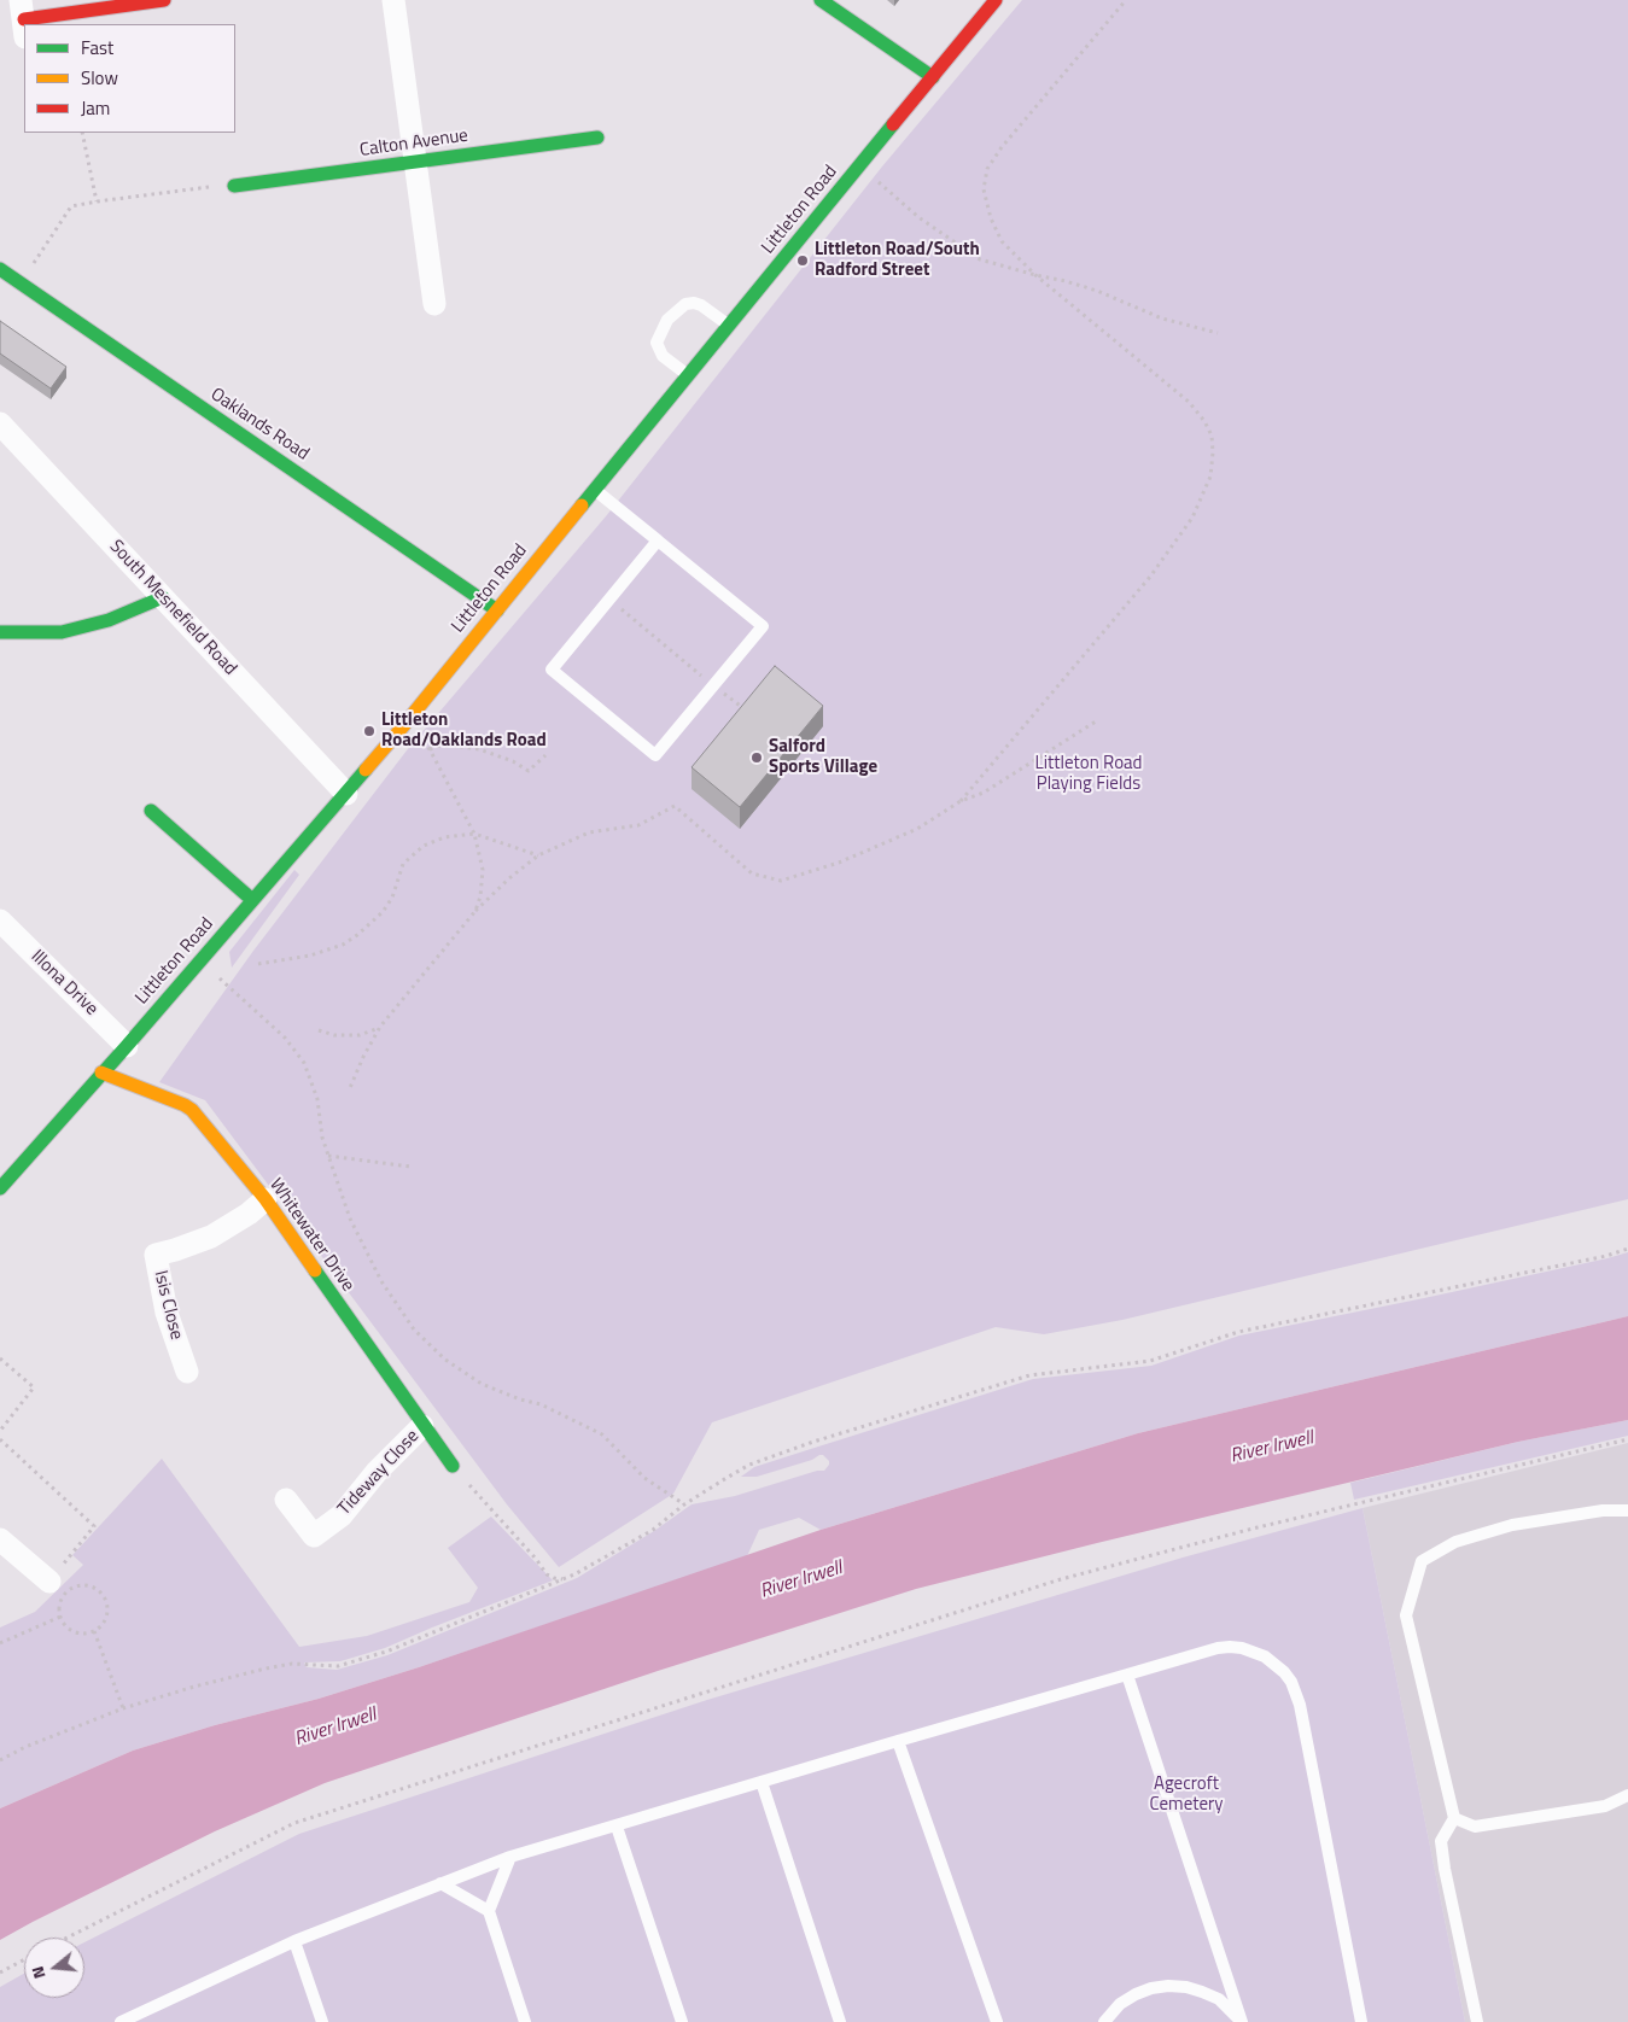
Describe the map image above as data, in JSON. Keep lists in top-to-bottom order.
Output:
{
  "streets": {
    "street": [
      "Calton Avenue",
      "Littleton Road",
      "Oaklands Road",
      "South Mesnefield Road",
      "Illona Drive",
      "Whitewater Drive",
      "Isis Close",
      "Tideway Close"
    ]
  },
  "crossings": [
    ["Littleton Road", "Oaklands Road"],
    ["Littleton Road", "South Mesnefield Road"],
    ["Littleton Road", "Illona Drive"],
    ["Littleton Road", "Whitewater Drive"],
    ["Whitewater Drive", "Isis Close"],
    ["Whitewater Drive", "Tideway Close"]
  ],
  "water": ["River Irwell"],
  "parks": ["Littleton Road Playing Fields", "Agecroft Cemetery"],
  "places": ["Littleton Road/South Radford Street", "Littleton Road/Oaklands Road", "Salford Sports Village"],
  "legend": ["Fast", "Slow", "Jam"],
  "north": "left"
}
